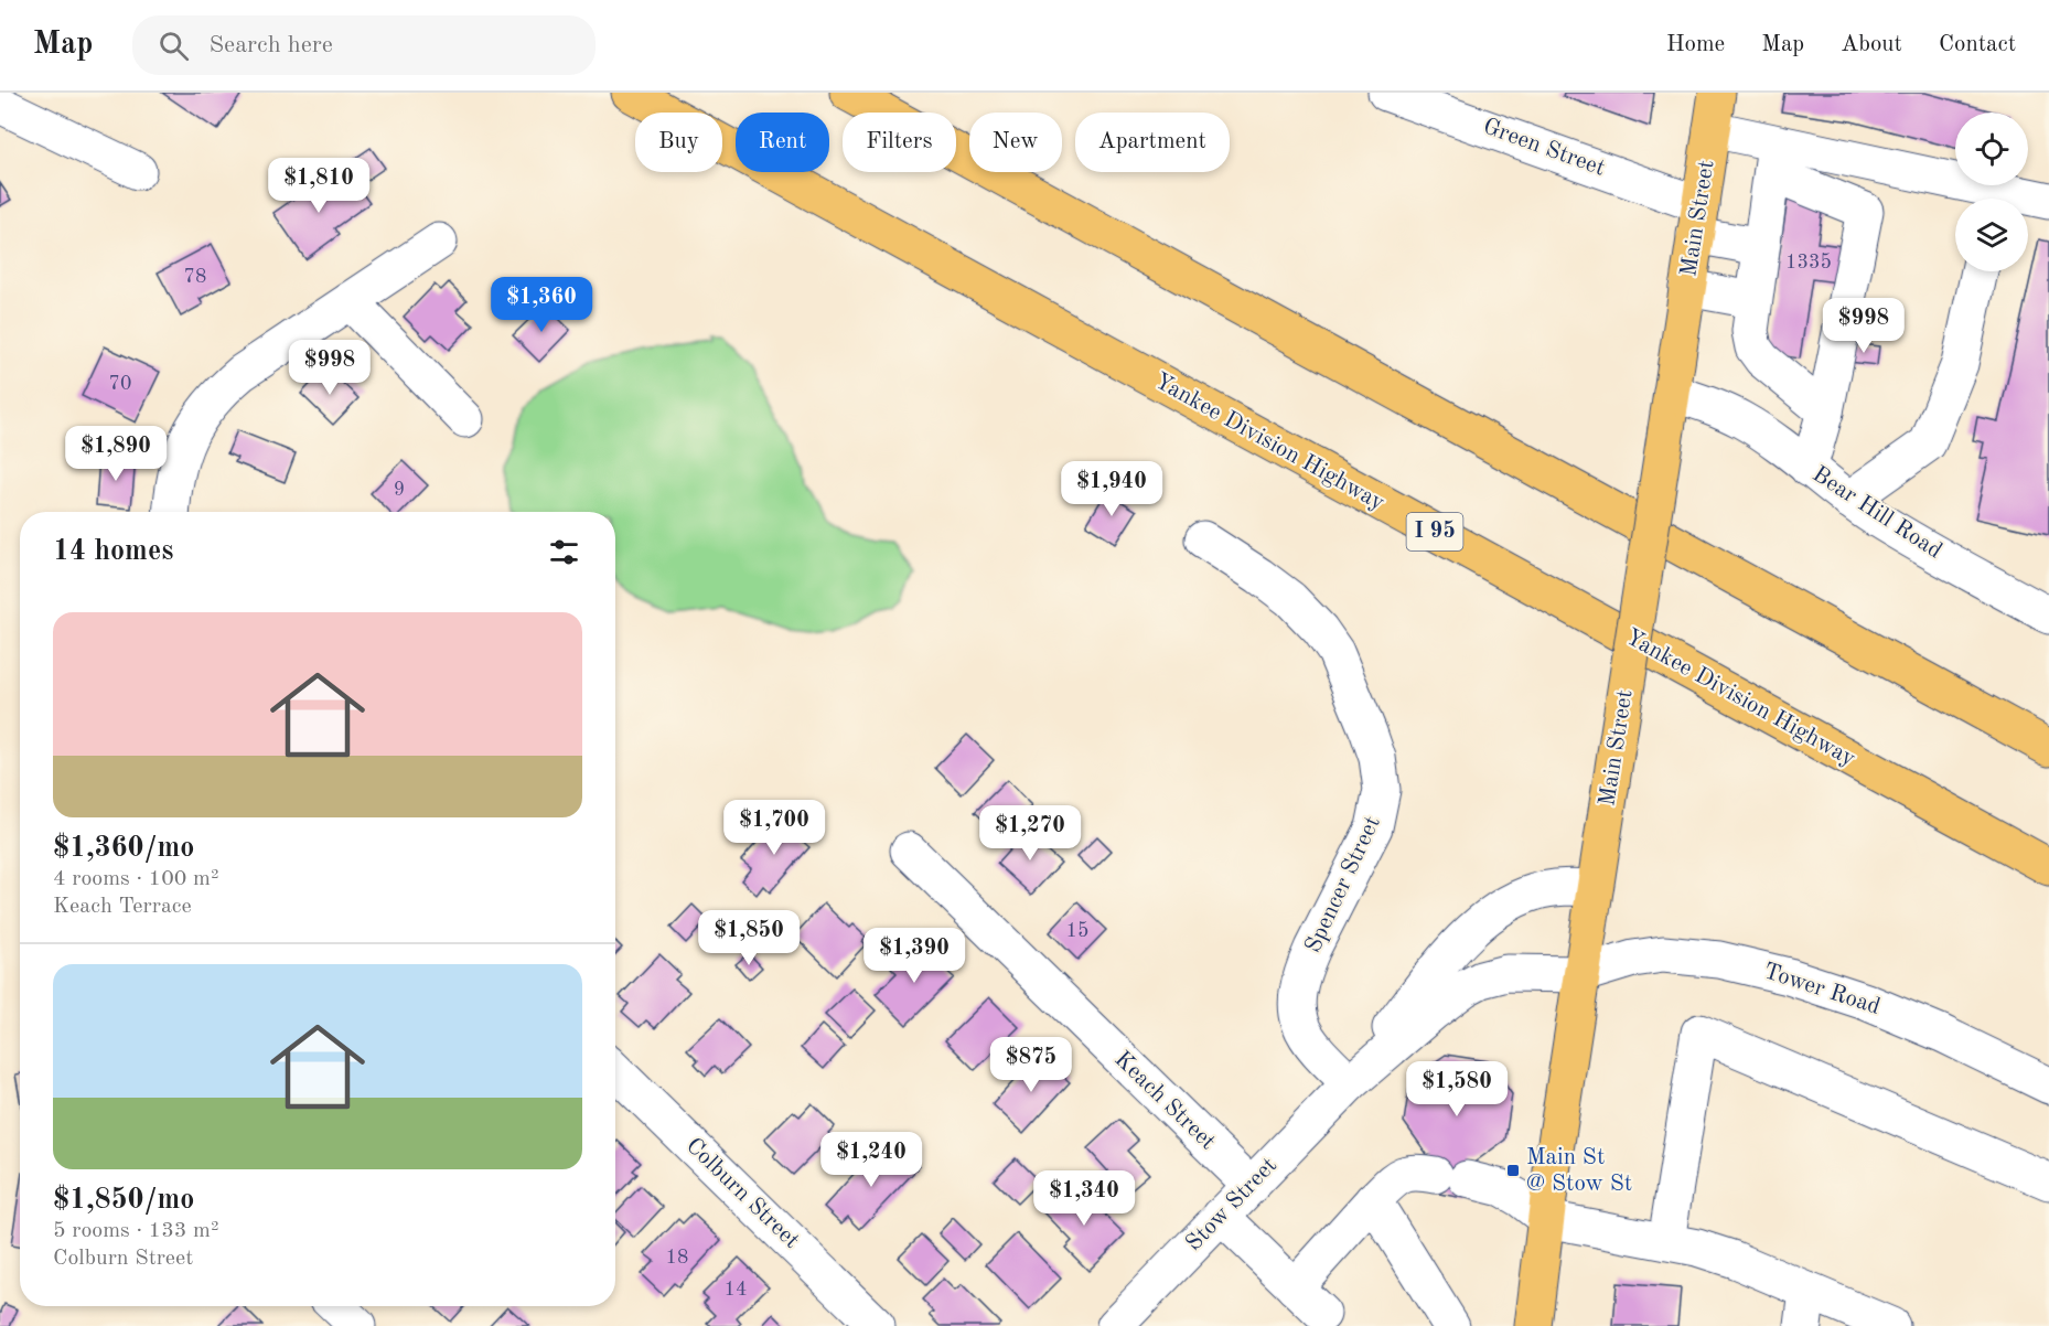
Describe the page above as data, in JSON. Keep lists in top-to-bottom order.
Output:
{
  "streets": {
    "main road": ["Main Street", "Yankee Division Highway", "I 95"],
    "street": [
      "Green Street",
      "Bear Hill Road",
      "Spencer Street",
      "Tower Road",
      "Keach Street",
      "Colburn Street",
      "Stow Street"
    ]
  },
  "crossings": [
    ["Green Street", "Main Street"],
    ["Main Street", "Bear Hill Road"],
    ["Main Street", "Tower Road"],
    ["Main Street", "Stow Street"],
    ["Spencer Street", "Stow Street"],
    ["Tower Road", "Stow Street"],
    ["Keach Street", "Stow Street"]
  ],
  "places": {
    "transit": ["Main St @ Stow St"]
  },
  "house_numbers": [
    "1335",
    "78",
    "70",
    "9",
    "15",
    "18",
    "14"
  ],
  "page": {
    "header": "Map",
    "search": "Search here",
    "nav": [
      "Home",
      "Map",
      "About",
      "Contact"
    ],
    "chip": [
      "Buy",
      "Rent",
      "Filters",
      "New",
      "Apartment"
    ],
    "price": [
      "$1,810",
      "$1,360",
      "$998",
      "$998",
      "$1,890",
      "$1,940",
      "$1,700",
      "$1,270",
      "$1,850",
      "$1,390",
      "$875",
      "$1,580",
      "$1,240",
      "$1,340"
    ],
    "heading": "14 homes",
    "list": [
      {
        "name": "$1,360/mo",
        "note": "4 rooms · 100 m² · Keach Terrace"
      },
      {
        "name": "$1,850/mo",
        "note": "5 rooms · 133 m² · Colburn Street"
      }
    ]
  }
}
